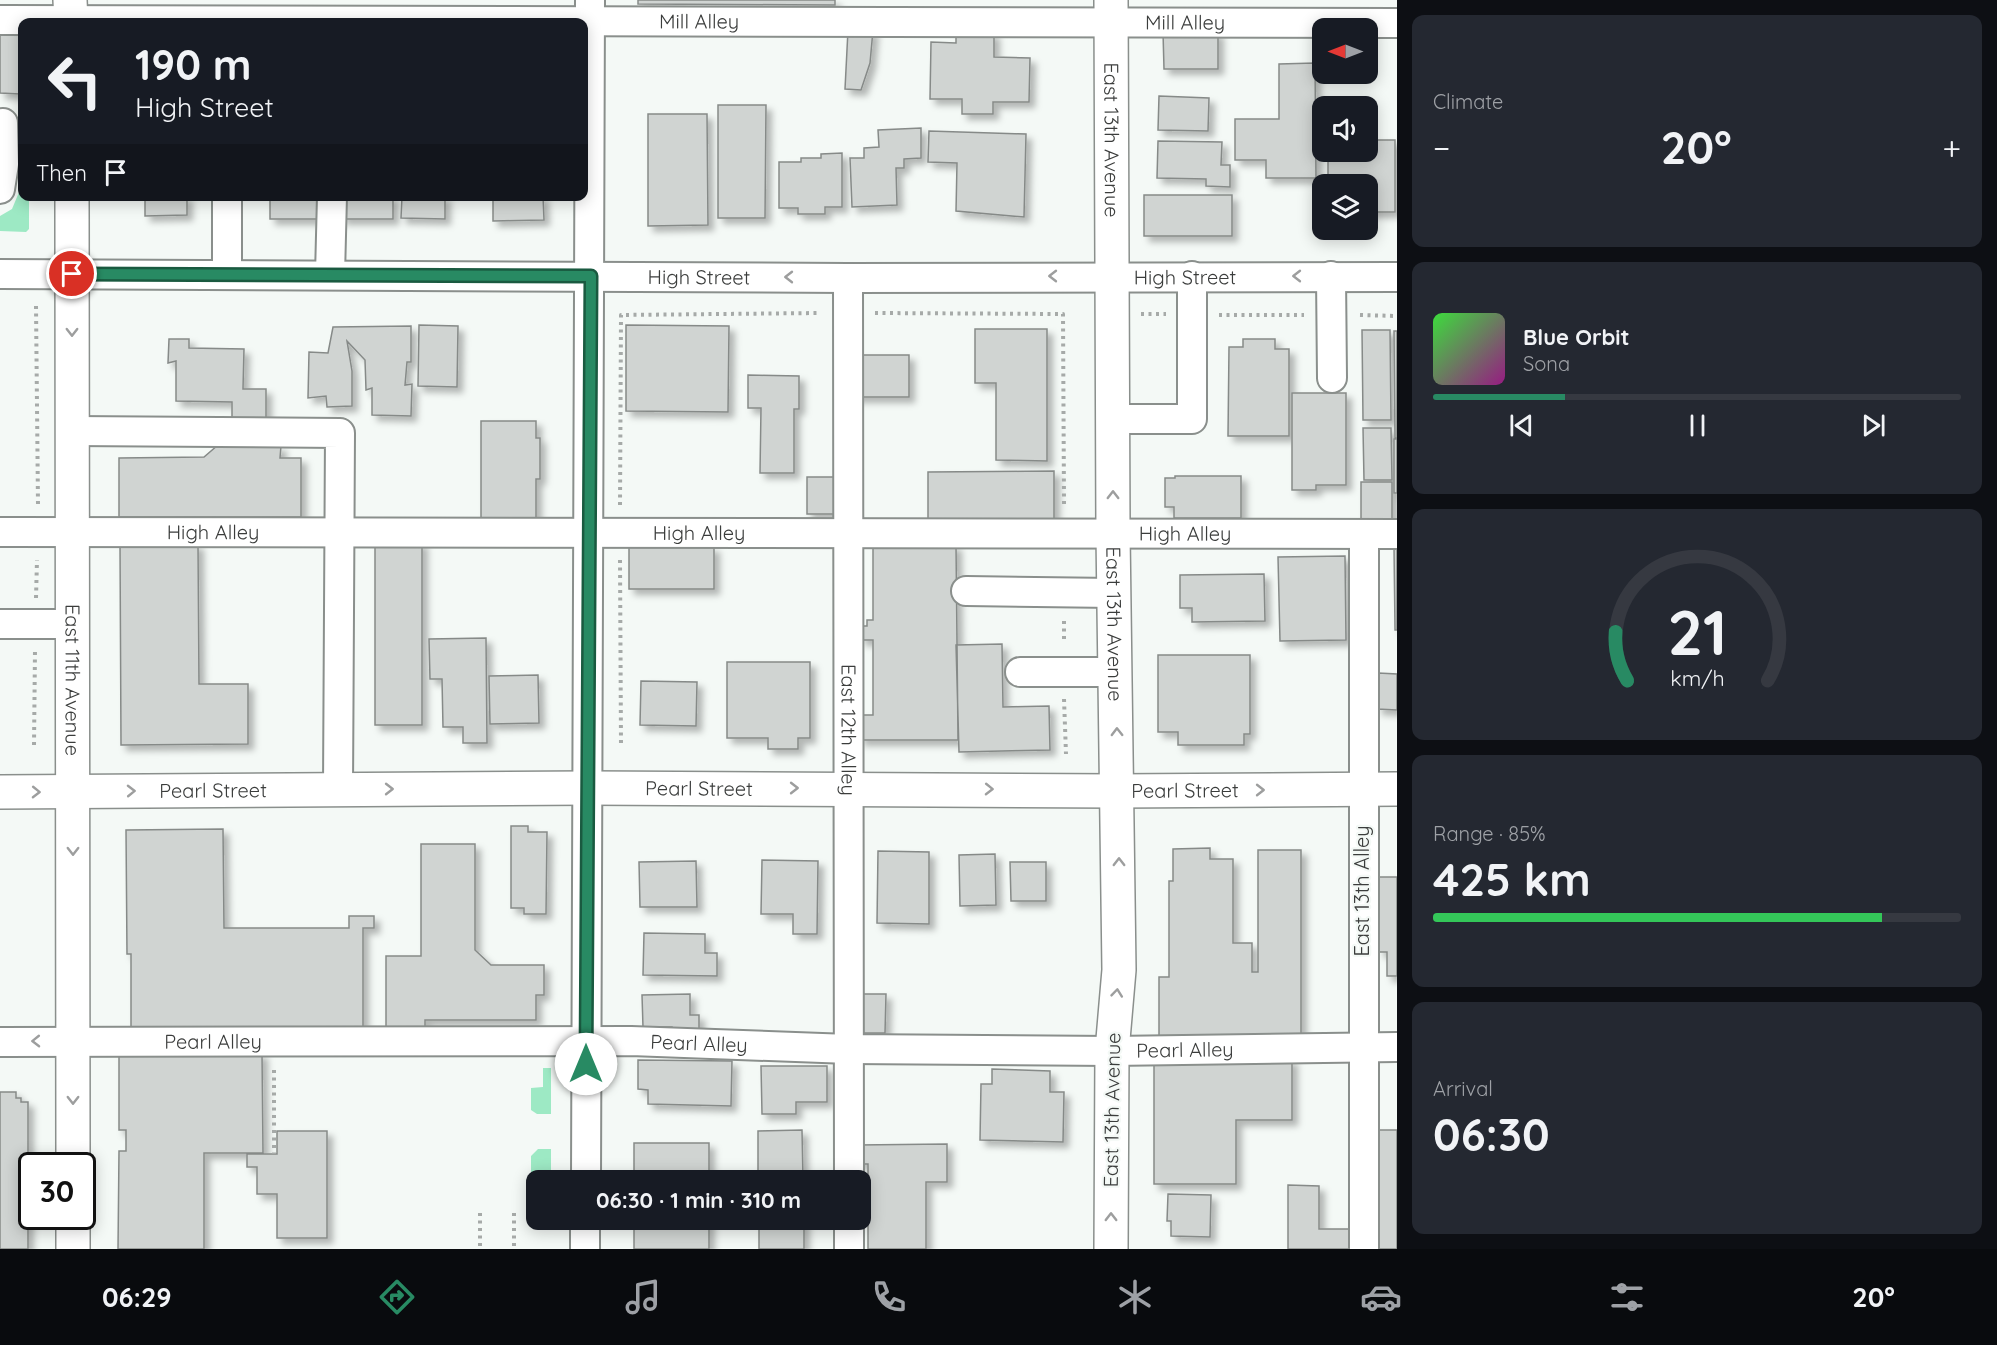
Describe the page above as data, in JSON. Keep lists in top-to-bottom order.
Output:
{
  "streets": {
    "main road": ["East 13th Avenue", "East 11th Avenue", "Pearl Street"],
    "street": [
      "Mill Alley",
      "High Street",
      "High Alley",
      "East 12th Alley",
      "East 13th Alley",
      "Pearl Alley"
    ]
  },
  "crossings": [
    ["Mill Alley", "East 13th Avenue"],
    ["East 13th Avenue", "High Street"],
    ["East 13th Avenue", "High Alley"],
    ["East 13th Avenue", "Pearl Street"],
    ["East 13th Avenue", "Pearl Alley"],
    ["High Street", "East 11th Avenue"],
    ["High Street", "East 12th Alley"],
    ["High Alley", "East 11th Avenue"],
    ["High Alley", "East 12th Alley"],
    ["High Alley", "East 13th Alley"],
    ["East 11th Avenue", "Pearl Street"],
    ["East 11th Avenue", "Pearl Alley"],
    ["East 12th Alley", "Pearl Street"],
    ["East 12th Alley", "Pearl Alley"],
    ["Pearl Street", "East 13th Alley"],
    ["East 13th Alley", "Pearl Alley"]
  ],
  "one_way": [
    "East 13th Avenue",
    "High Street",
    "East 11th Avenue",
    "Pearl Street"
  ],
  "north": "left",
  "page": {
    "tile": [
      "Climate",
      ["Range · 85%", "425 km"],
      ["Arrival", "06:30"]
    ],
    "turn": ["190 m", "High Street"],
    "heat": ["−", "20°", "+"],
    "then": "Then",
    "song": ["Blue Orbit", "Sona"],
    "limit": "30",
    "trip": "06:30 · 1 min · 310 m",
    "tabs": ["06:29", "20°"],
    "gauge": ["21", "km/h"]
  }
}
